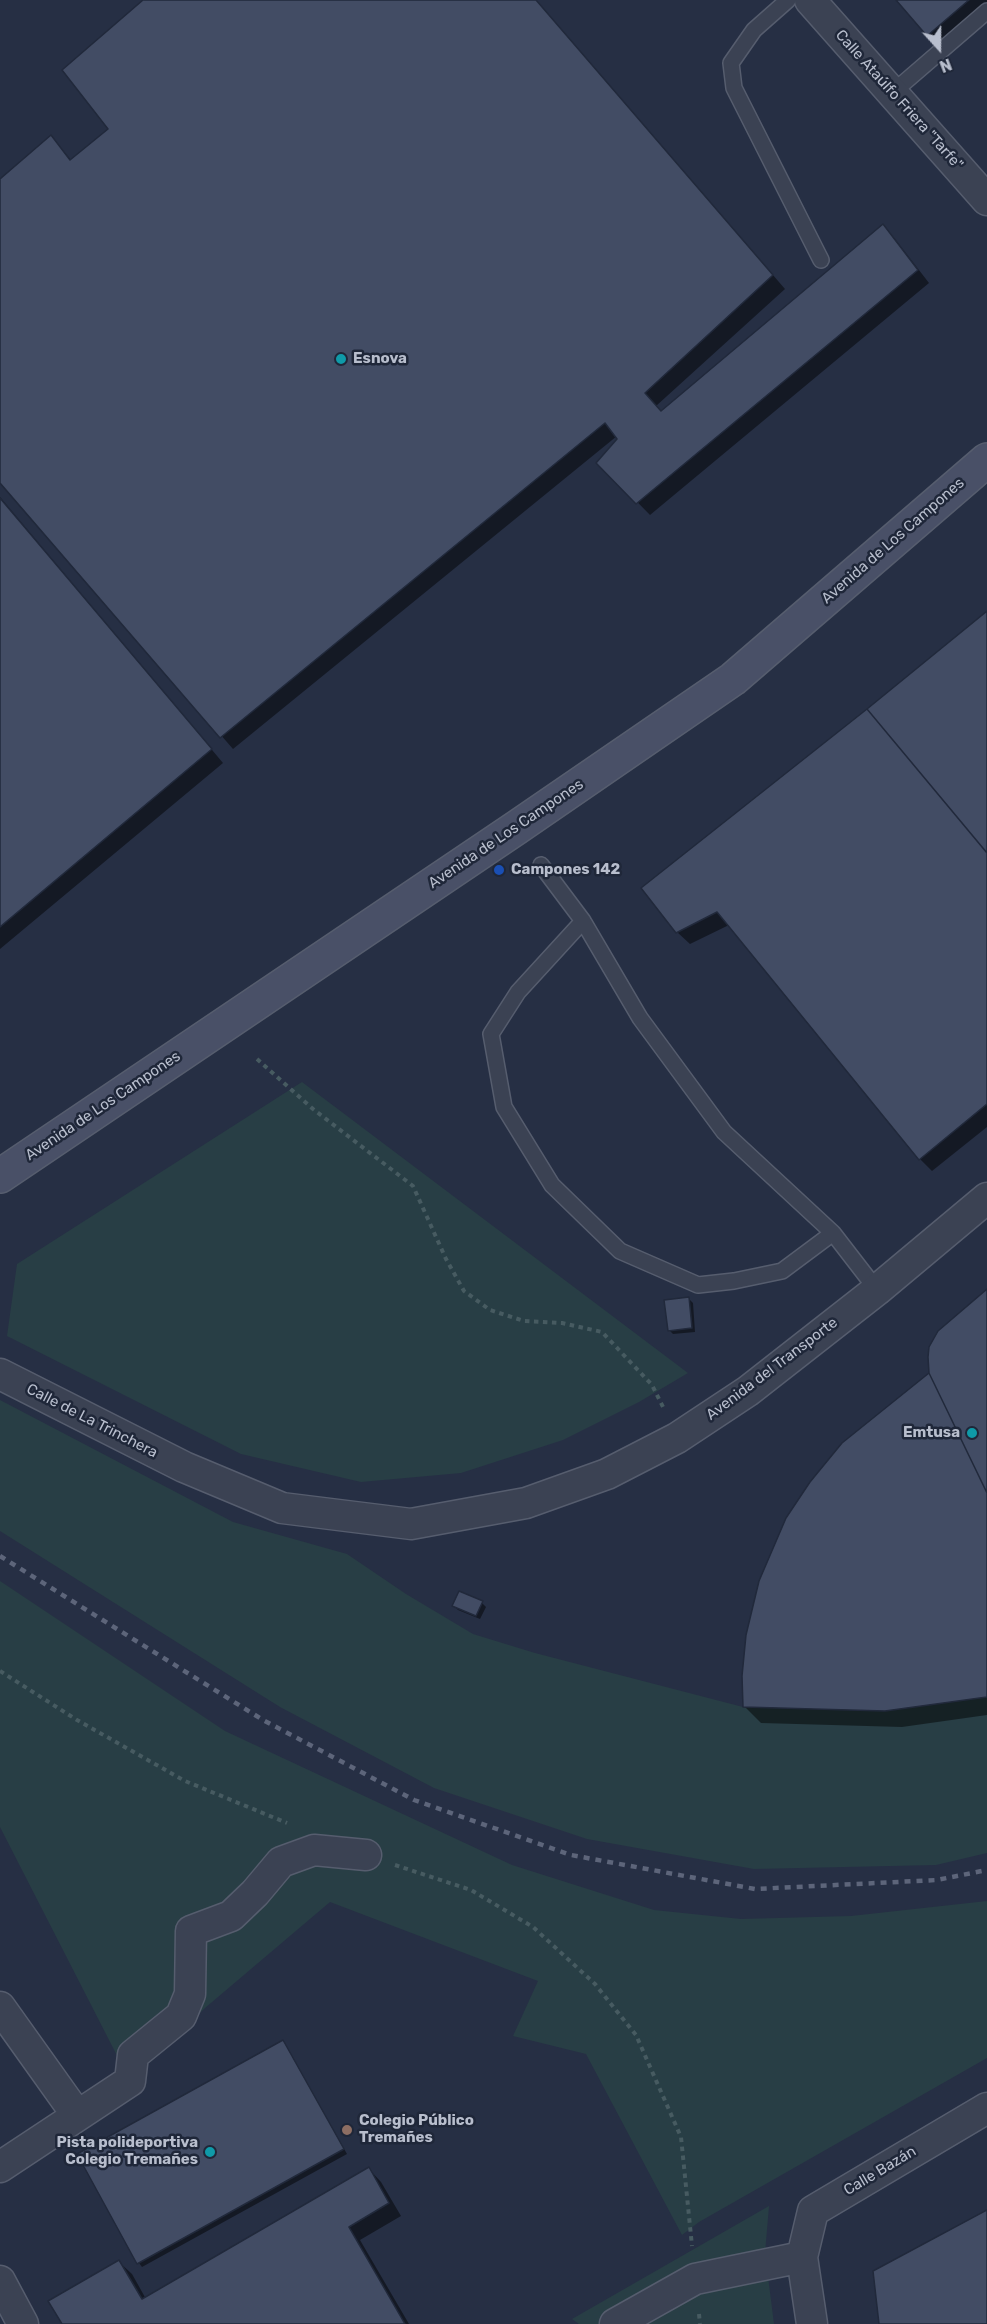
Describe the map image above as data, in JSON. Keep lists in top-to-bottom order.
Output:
{
  "streets": {
    "street": [
      "Calle Ataúlfo Friera \"Tarfe\"",
      "Avenida de Los Campones",
      "Avenida del Transporte",
      "Calle de La Trinchera",
      "Calle Bazán"
    ]
  },
  "crossings": [
    ["Avenida del Transporte", "Calle de La Trinchera"]
  ],
  "places": [
    "Esnova",
    "Campones 142",
    "Emtusa",
    "Colegio Público Tremañes",
    "Pista polideportiva Colegio Tremañes"
  ],
  "north": "bottom"
}
